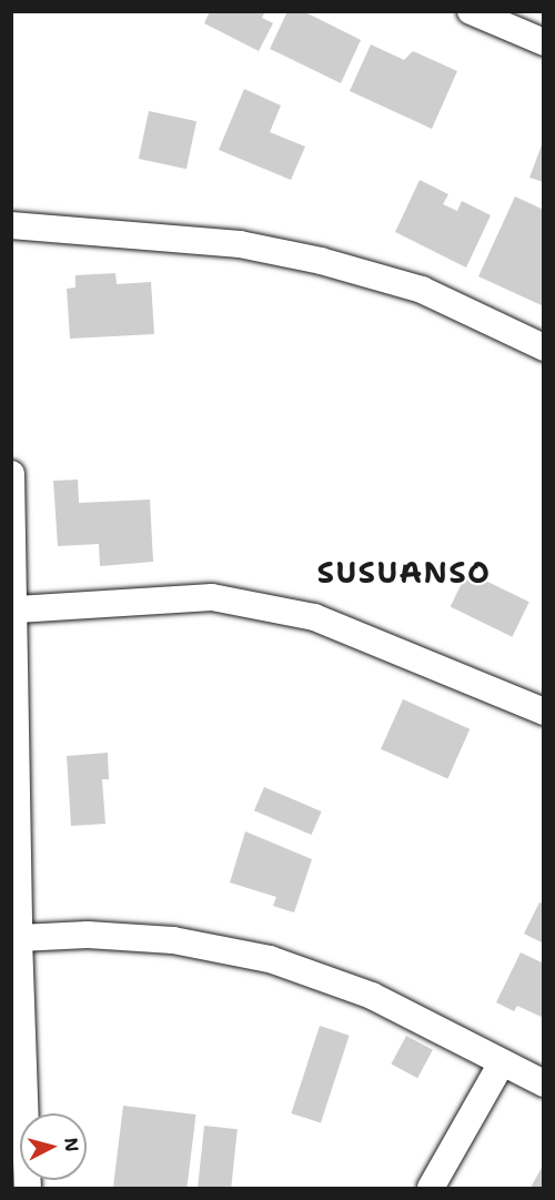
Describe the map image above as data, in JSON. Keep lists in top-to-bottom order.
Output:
{
  "districts": ["SUSUANSO"],
  "north": "right"
}
